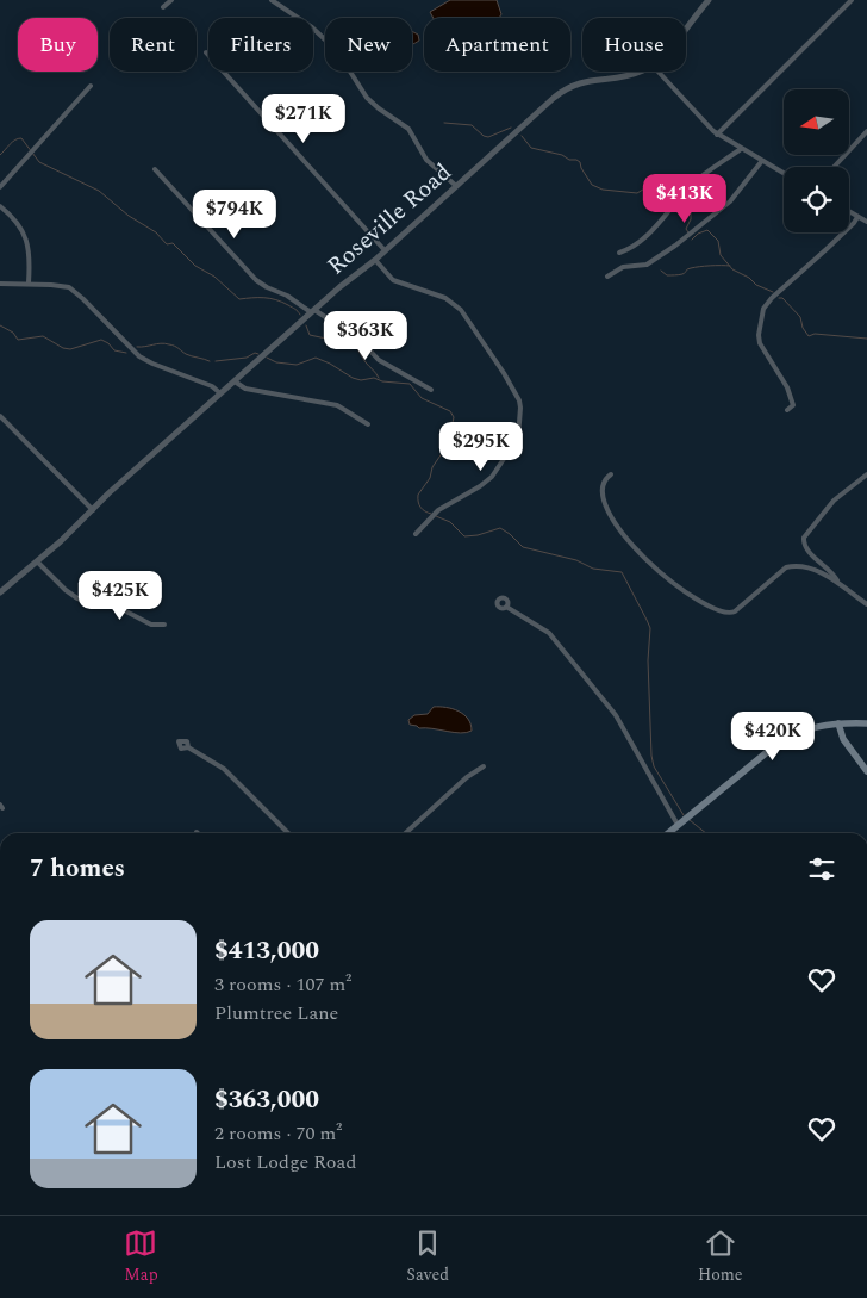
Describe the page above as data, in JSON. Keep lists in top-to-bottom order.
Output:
{
  "streets": {
    "street": ["Roseville Road"]
  },
  "north": "left",
  "page": {
    "chip": [
      "Buy",
      "Rent",
      "Filters",
      "New",
      "Apartment",
      "House"
    ],
    "price": [
      "$271K",
      "$413K",
      "$794K",
      "$363K",
      "$295K",
      "$425K",
      "$420K"
    ],
    "heading": "7 homes",
    "list": [
      {
        "name": "$413,000",
        "note": "3 rooms · 107 m² · Plumtree Lane"
      },
      {
        "name": "$363,000",
        "note": "2 rooms · 70 m² · Lost Lodge Road"
      }
    ],
    "tabs": ["Map", "Saved", "Home"]
  }
}
